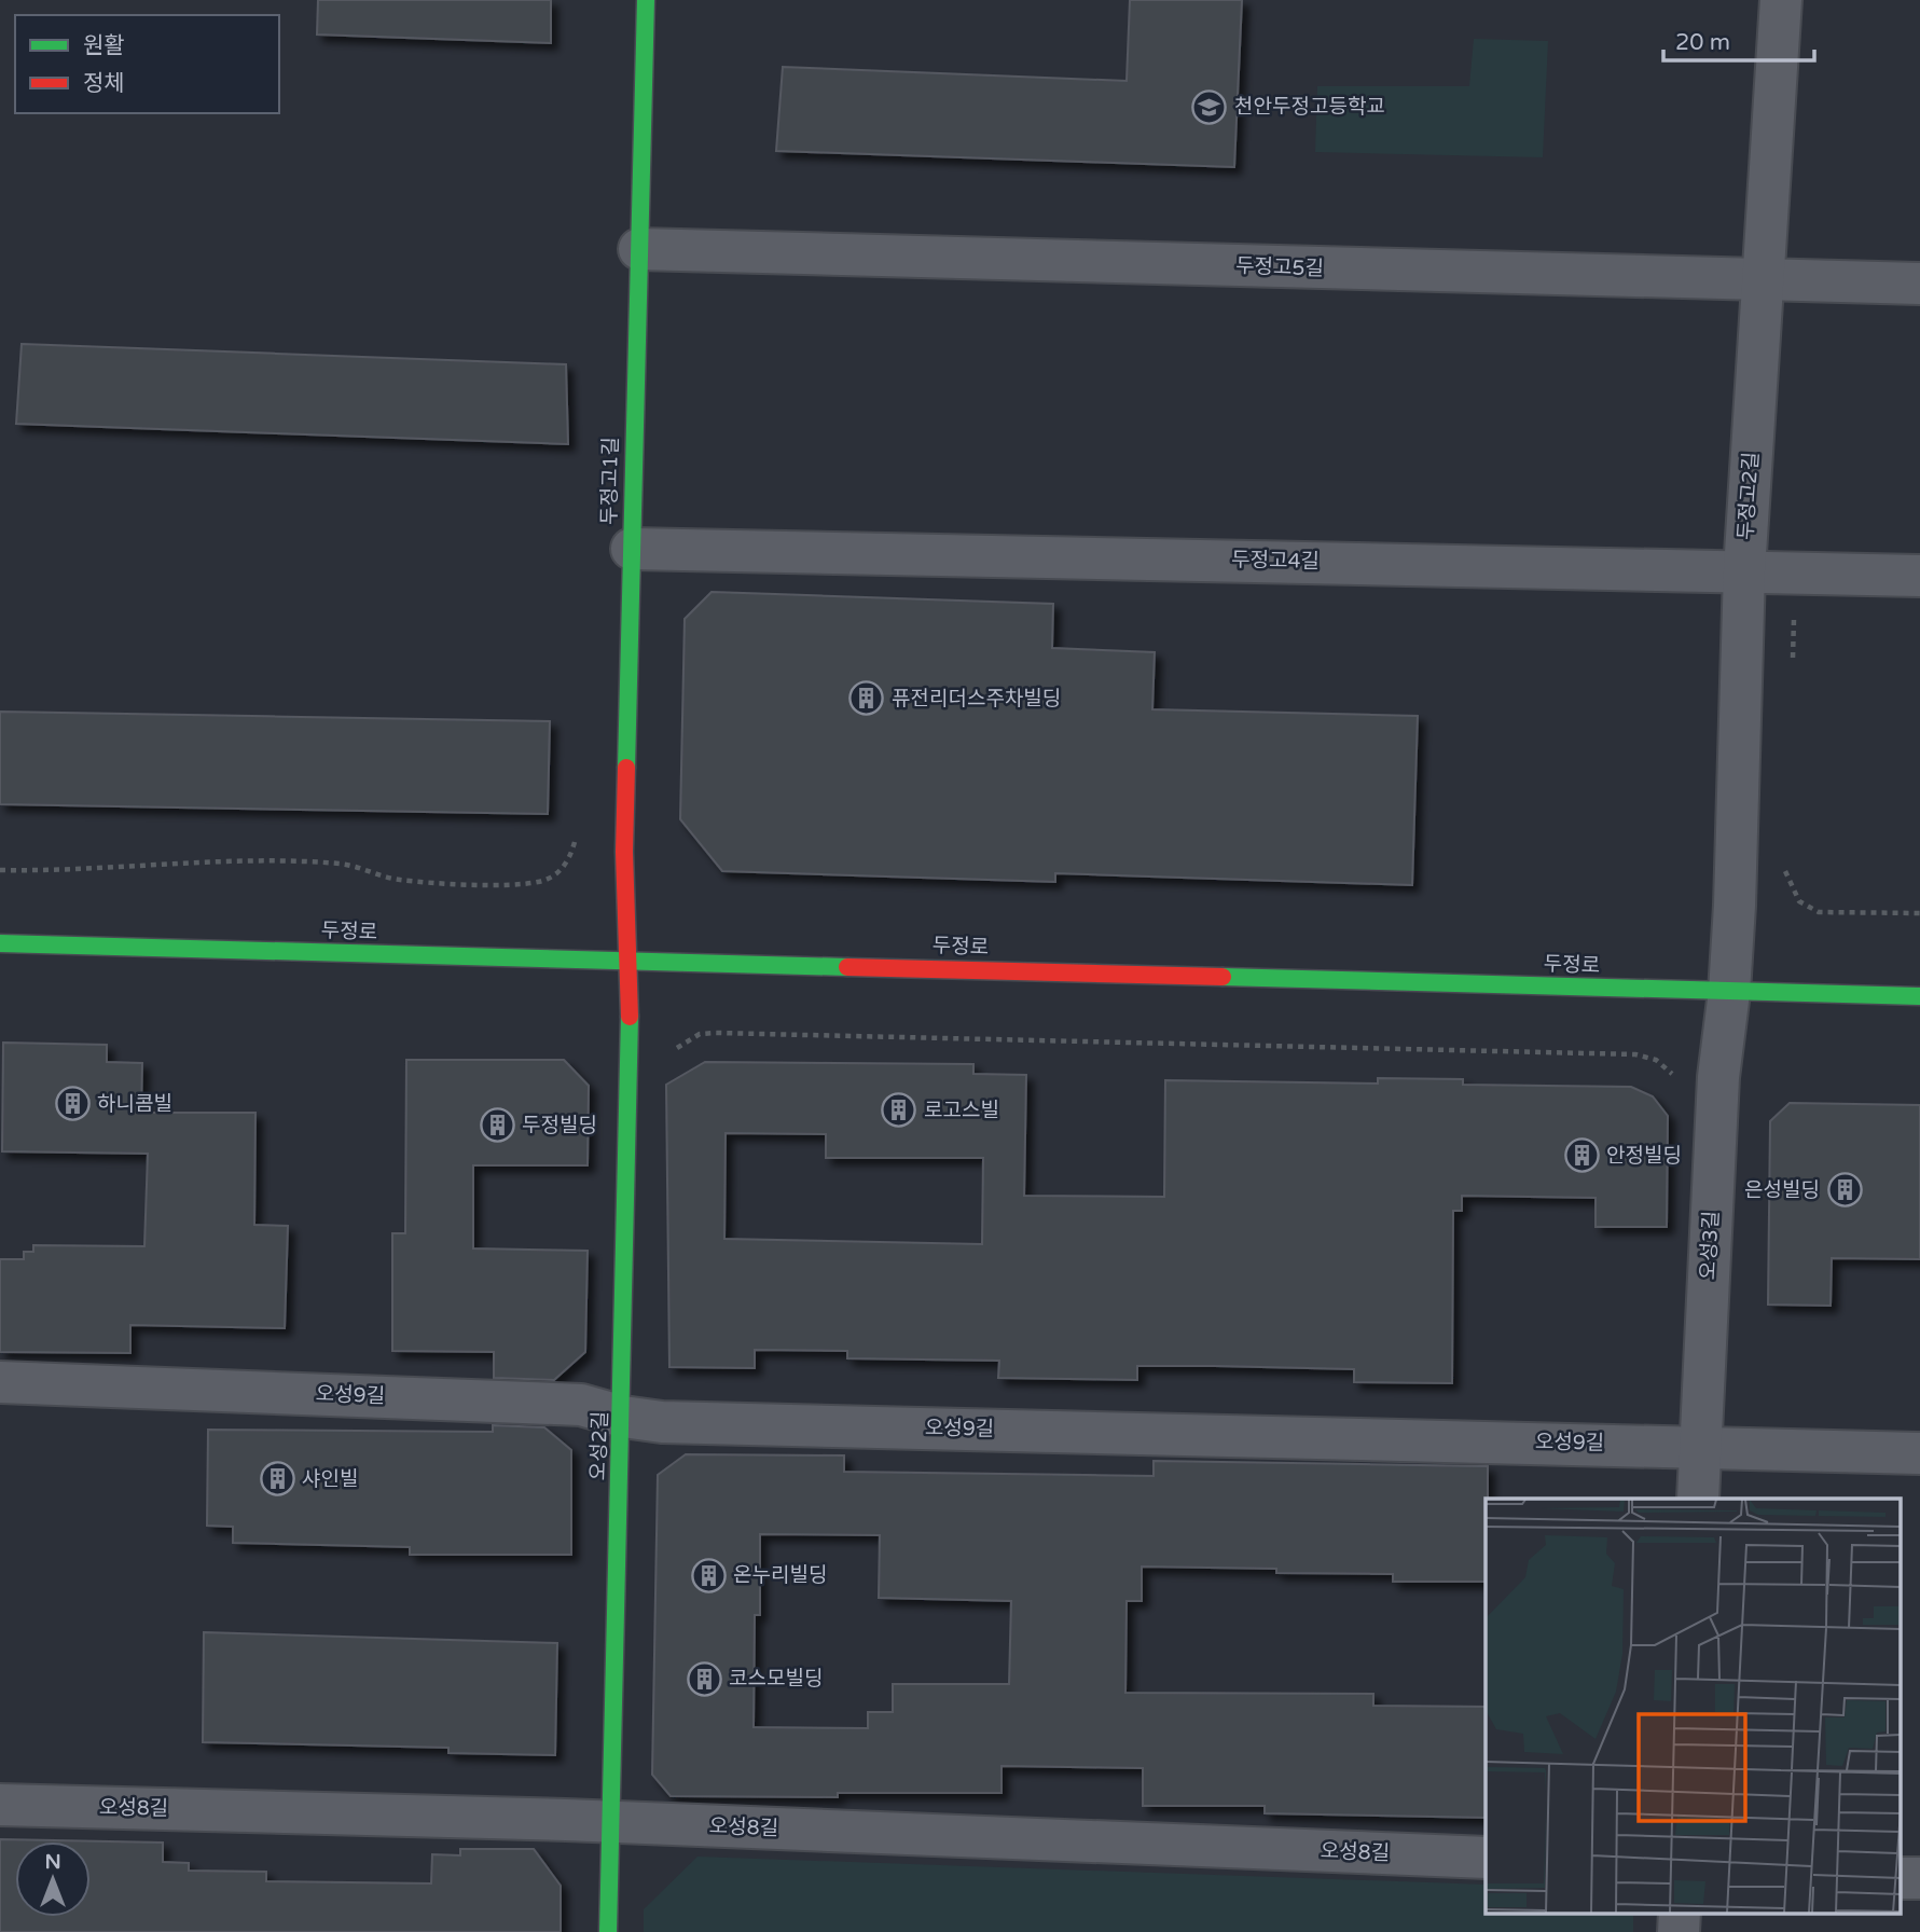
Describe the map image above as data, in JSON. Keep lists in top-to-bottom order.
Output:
{
  "streets": {
    "street": [
      "두정고5길",
      "두정고1길",
      "두정고2길",
      "두정고4길",
      "두정로",
      "오성3길",
      "오성9길",
      "오성2길",
      "오성8길"
    ]
  },
  "crossings": [
    ["두정고5길", "두정고1길"],
    ["두정고5길", "두정고2길"],
    ["두정고1길", "두정고4길"],
    ["두정고1길", "두정로"],
    ["두정고1길", "오성2길"],
    ["두정고2길", "두정고4길"],
    ["두정고2길", "두정로"],
    ["두정고2길", "오성3길"],
    ["두정로", "오성3길"],
    ["두정로", "오성2길"],
    ["오성3길", "오성9길"],
    ["오성9길", "오성2길"],
    ["오성2길", "오성8길"]
  ],
  "places": {
    "school or university": ["천안두정고등학교"],
    "building": [
      "퓨전리더스주차빌딩",
      "하니콤빌",
      "로고스빌",
      "두정빌딩",
      "안정빌딩",
      "은성빌딩",
      "샤인빌",
      "온누리빌딩",
      "코스모빌딩"
    ]
  },
  "legend": ["원활", "정체"],
  "scale_bar": "20 m",
  "north": "top"
}
